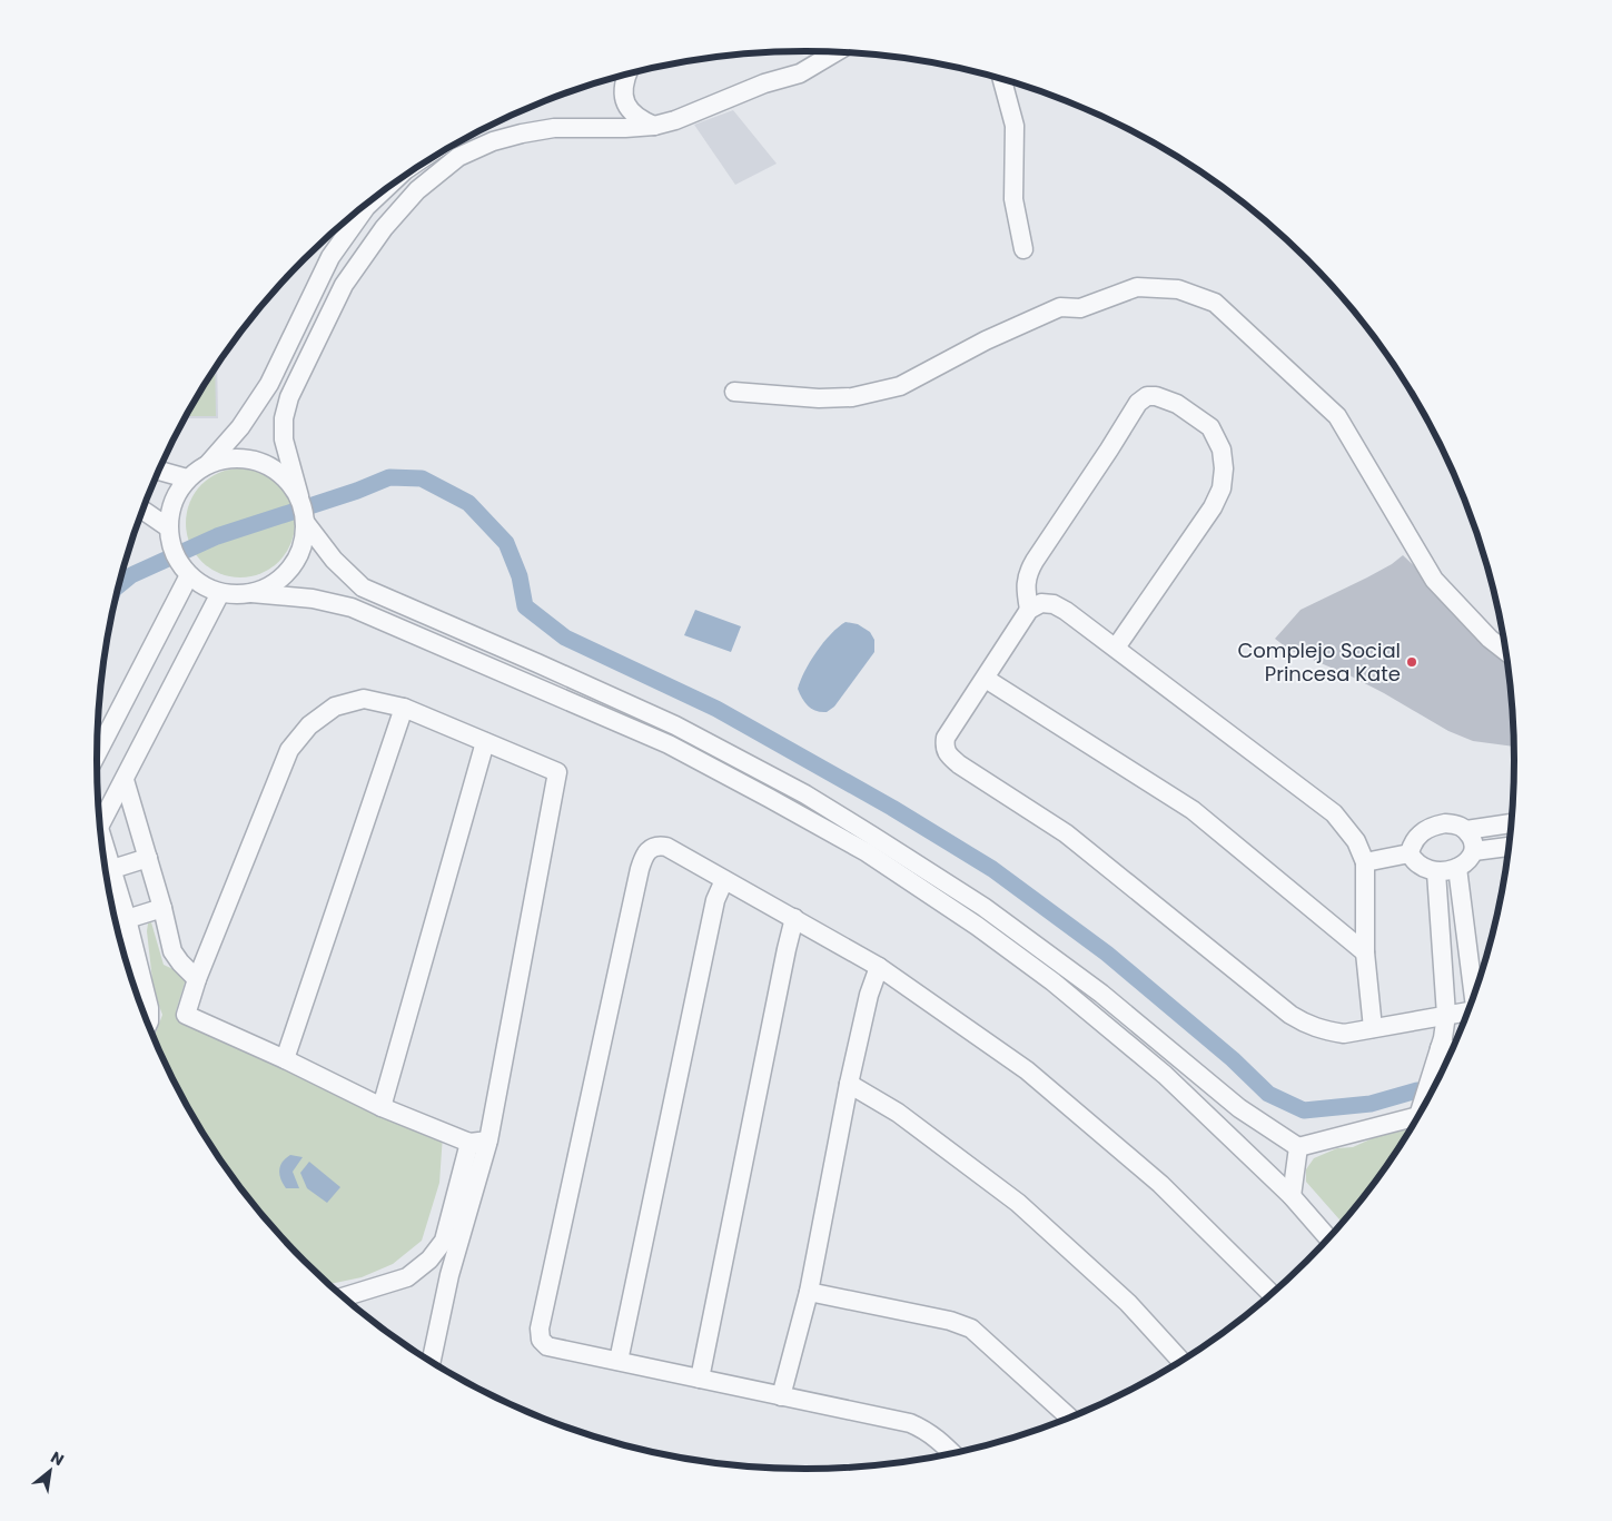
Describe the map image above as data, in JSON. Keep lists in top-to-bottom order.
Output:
{
  "places": ["Complejo Social Princesa Kate"],
  "north": "top right"
}
